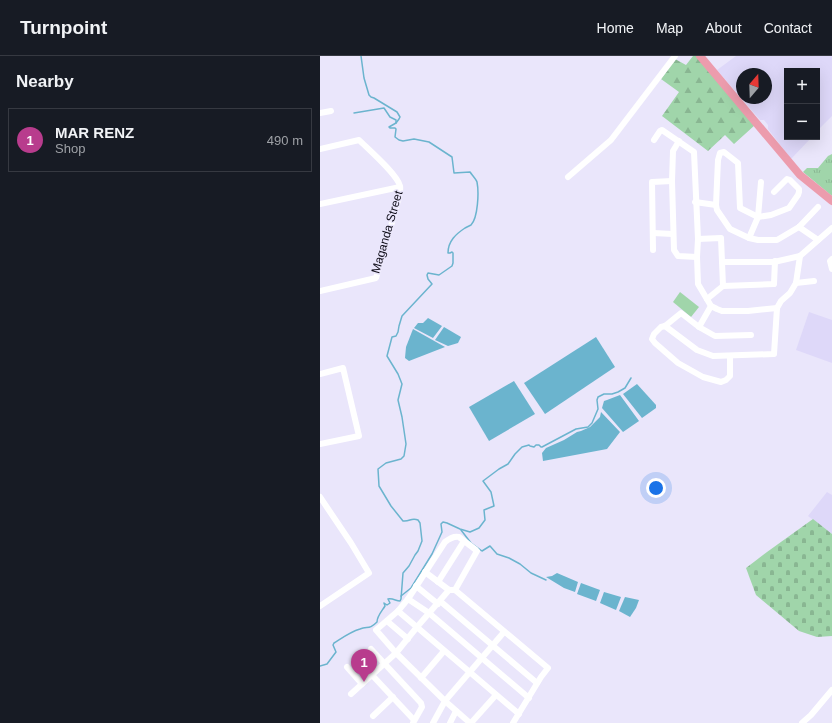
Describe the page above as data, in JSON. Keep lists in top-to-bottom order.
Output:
{
  "streets": {
    "street": ["Maganda Street"]
  },
  "north": "top",
  "page": {
    "header": "Turnpoint",
    "nav": [
      "Home",
      "Map",
      "About",
      "Contact"
    ],
    "heading": "Nearby",
    "map_buttons": ["+", "−"],
    "list": [
      {
        "mark": "1",
        "name": "MAR RENZ",
        "note": "Shop",
        "value": "490 m"
      }
    ],
    "pins": "1"
  }
}
